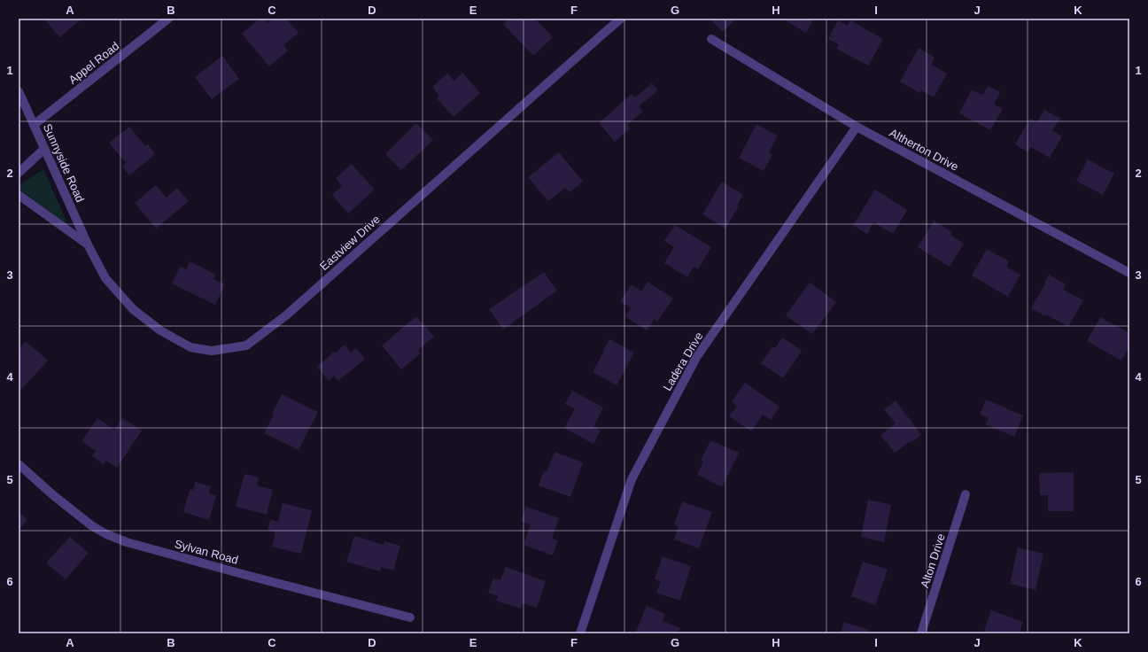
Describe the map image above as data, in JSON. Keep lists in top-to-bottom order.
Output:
{
  "streets": {
    "street": [
      "Appel Road",
      "Altherton Drive",
      "Sunnyside Road",
      "Eastview Drive",
      "Ladera Drive",
      "Sylvan Road",
      "Alton Drive"
    ]
  },
  "crossings": [
    ["Appel Road", "Sunnyside Road"],
    ["Altherton Drive", "Ladera Drive"],
    ["Sunnyside Road", "Eastview Drive"]
  ],
  "grid": {
    "columns": [
      "A",
      "B",
      "C",
      "D",
      "E",
      "F",
      "G",
      "H",
      "I",
      "J",
      "K"
    ],
    "rows": [
      "1",
      "2",
      "3",
      "4",
      "5",
      "6"
    ]
  }
}
